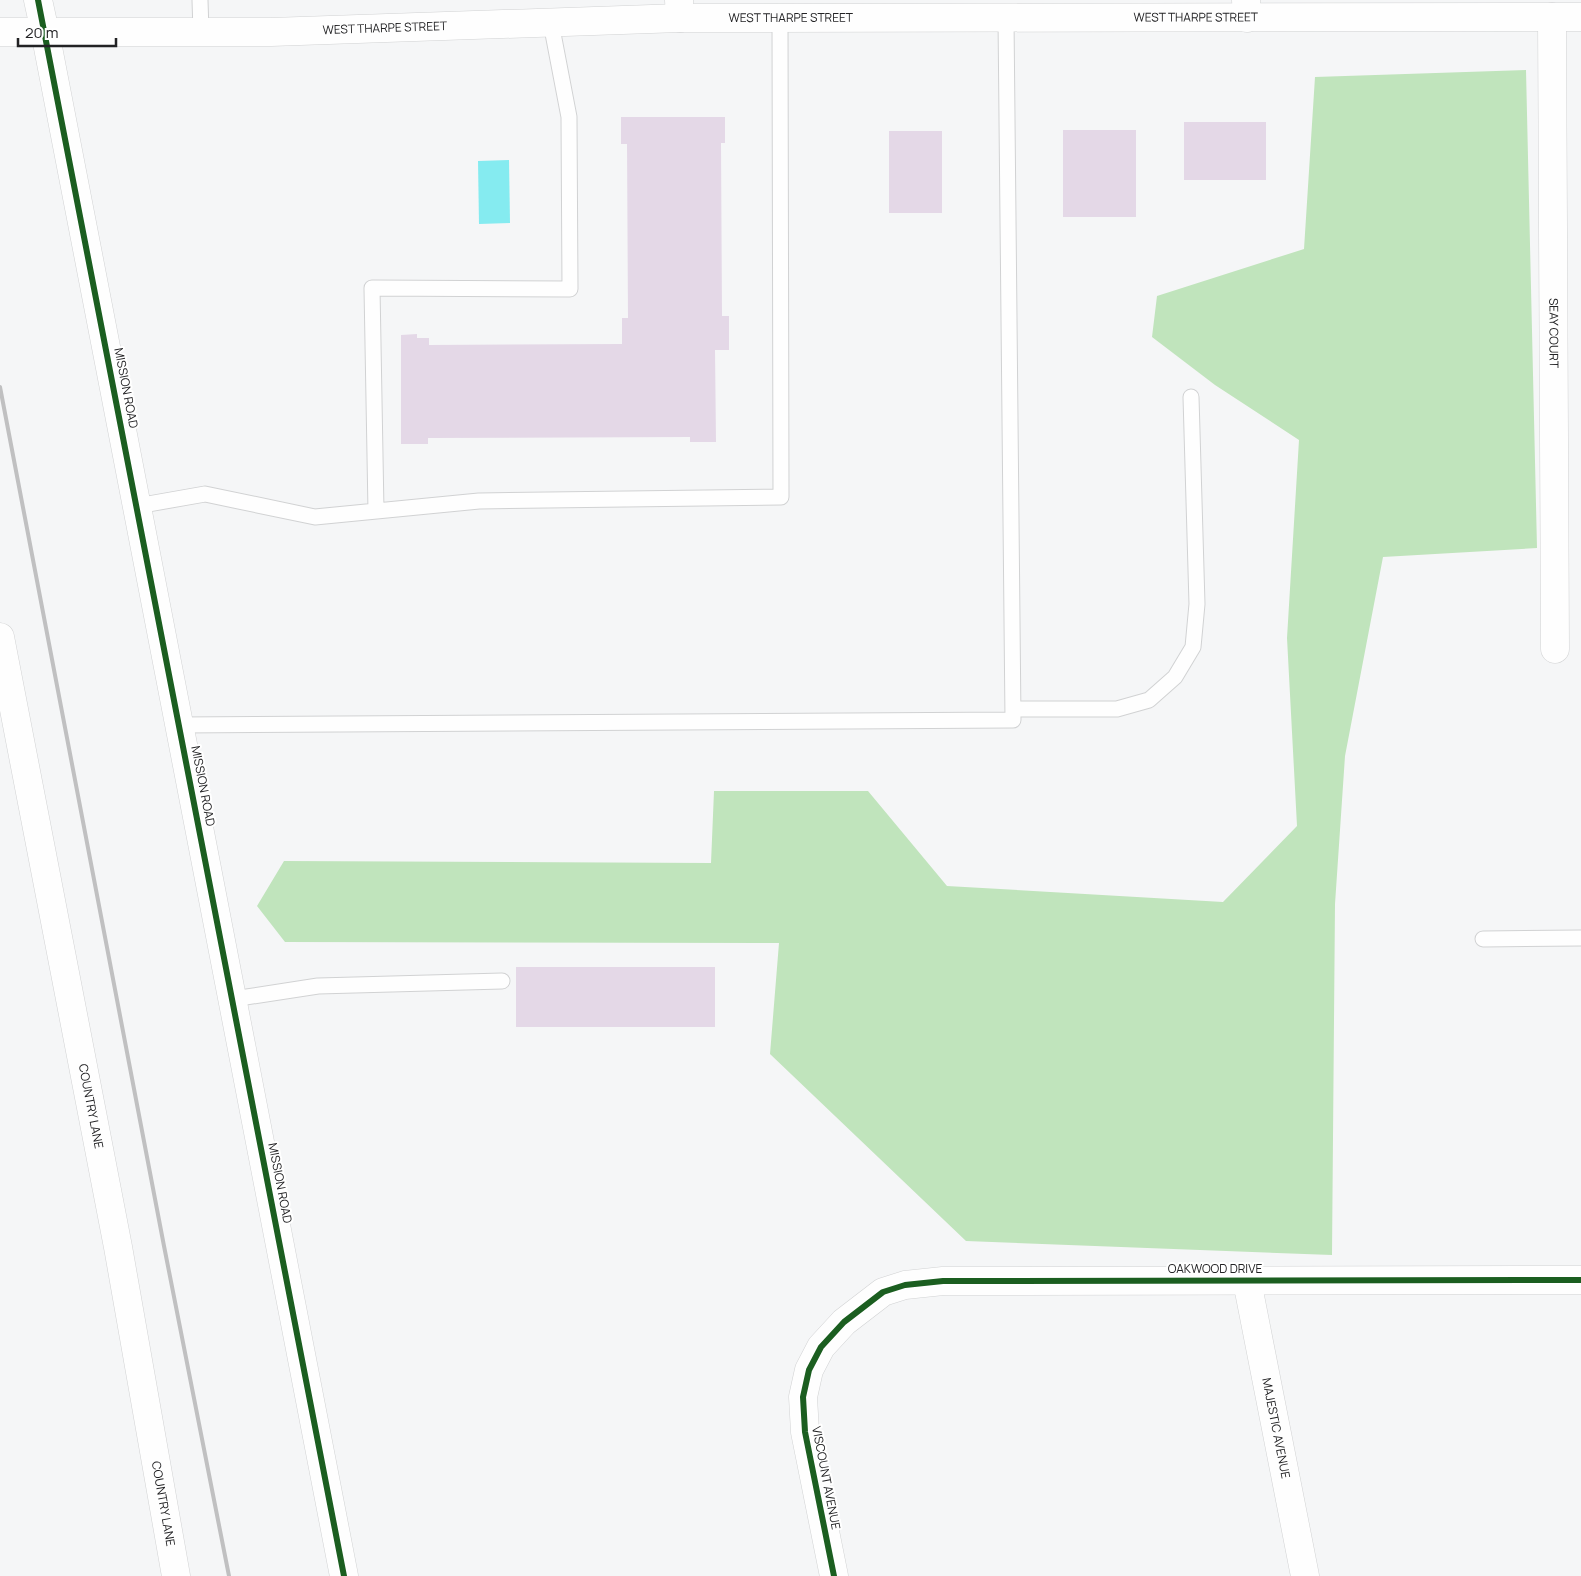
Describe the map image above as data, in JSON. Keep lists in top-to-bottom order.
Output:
{
  "streets": {
    "main road": [
      "WEST THARPE STREET",
      "SEAY COURT",
      "MISSION ROAD",
      "COUNTRY LANE",
      "OAKWOOD DRIVE",
      "MAJESTIC AVENUE",
      "VISCOUNT AVENUE"
    ]
  },
  "crossings": [
    ["WEST THARPE STREET", "SEAY COURT"],
    ["WEST THARPE STREET", "MISSION ROAD"],
    ["OAKWOOD DRIVE", "MAJESTIC AVENUE"],
    ["OAKWOOD DRIVE", "VISCOUNT AVENUE"]
  ],
  "scale_bar": "20 m"
}
